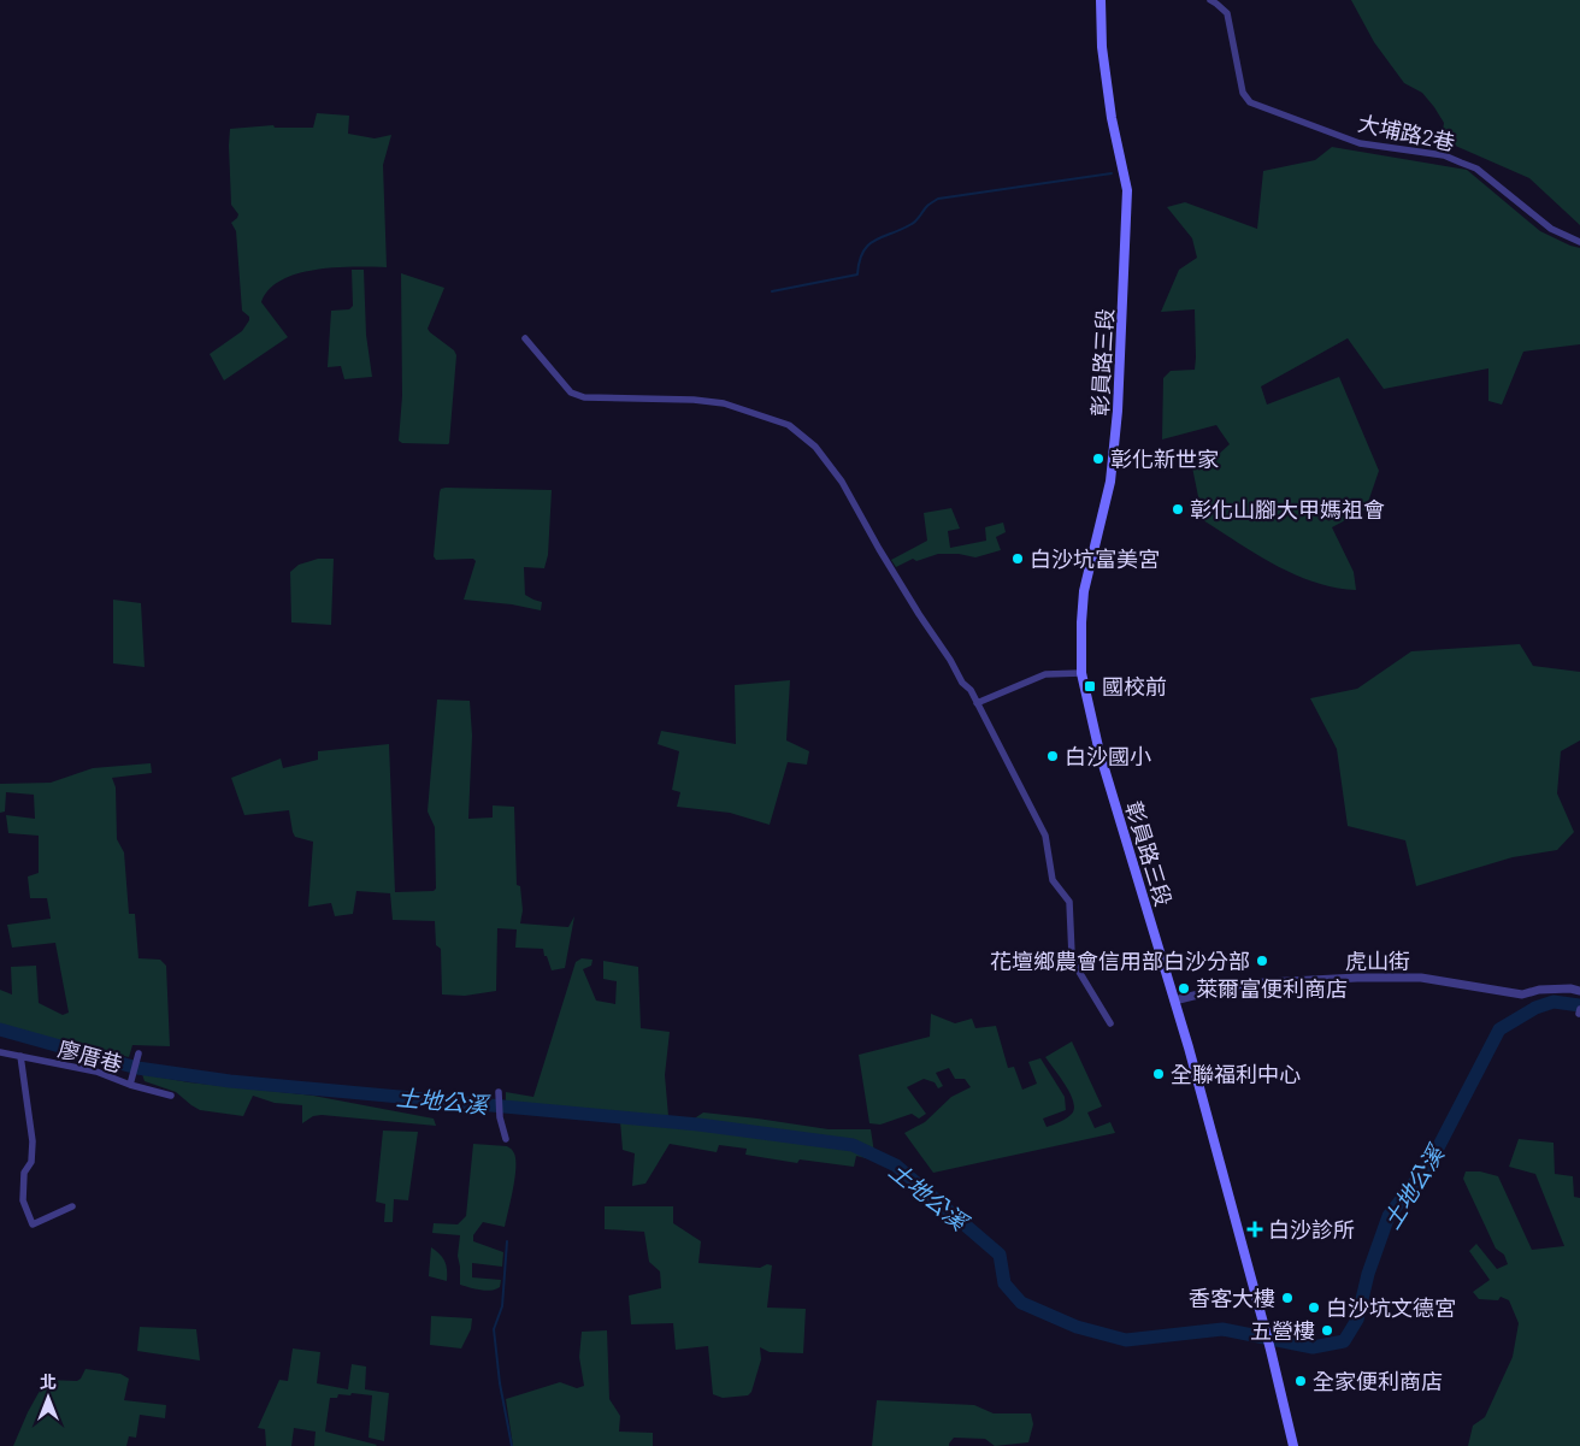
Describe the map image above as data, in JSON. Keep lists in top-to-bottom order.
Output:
{
  "streets": {
    "main road": ["彰員路三段"],
    "street": ["大埔路2巷", "虎山街", "廖厝巷"]
  },
  "crossings": [
    ["彰員路三段", "虎山街"]
  ],
  "water": ["土地公溪"],
  "places": {
    "other": [
      "彰化新世家",
      "彰化山腳大甲媽祖會",
      "白沙坑富美宮",
      "白沙國小",
      "花壇鄉農會信用部白沙分部",
      "萊爾富便利商店",
      "全聯福利中心",
      "香客大樓",
      "白沙坑文德宮",
      "五營樓",
      "全家便利商店"
    ],
    "transit": ["國校前"],
    "health": ["白沙診所"]
  },
  "north": "top"
}
